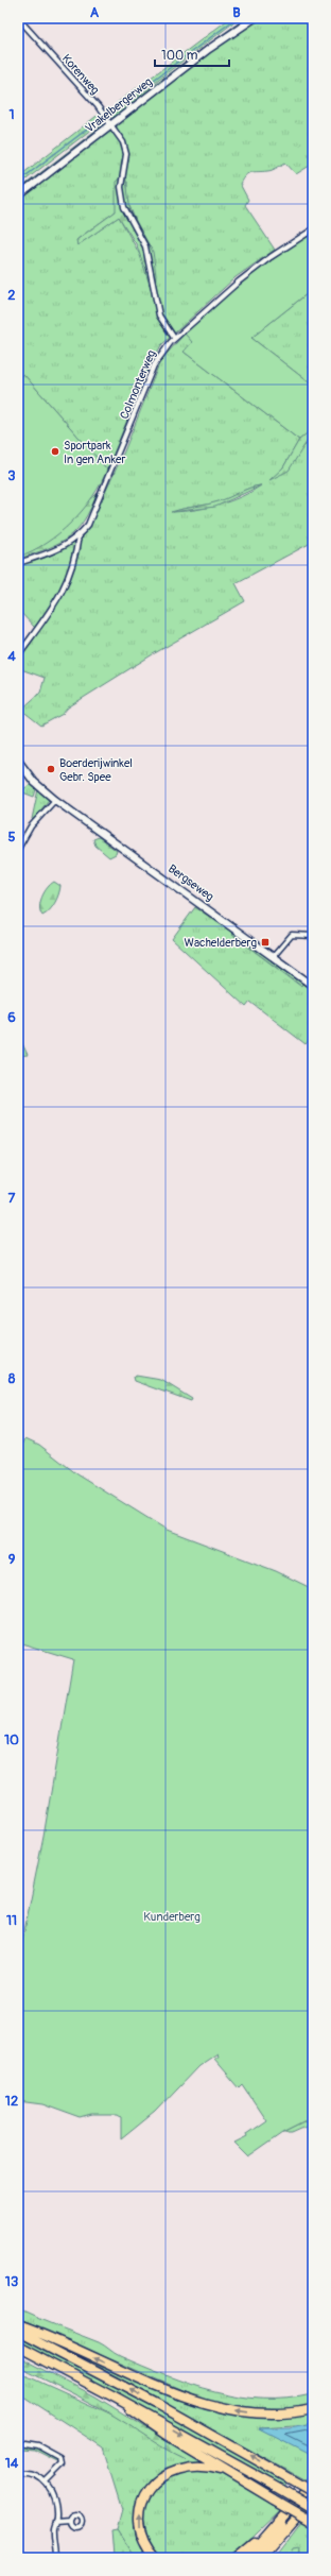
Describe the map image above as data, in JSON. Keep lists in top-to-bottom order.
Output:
{
  "streets": {
    "street": [
      "Korenweg",
      "Vrakelbergerweg",
      "Colmonterweg",
      "Bergseweg"
    ]
  },
  "crossings": [
    ["Korenweg", "Vrakelbergerweg"],
    ["Korenweg", "Colmonterweg"]
  ],
  "parks": ["Kunderberg"],
  "places": {
    "other": ["Sportpark In gen Anker", "Boerderijwinkel Gebr. Spee"],
    "transit": ["Wachelderberg"]
  },
  "scale_bar": "100 m",
  "grid": {
    "columns": ["A", "B"],
    "rows": [
      "1",
      "2",
      "3",
      "4",
      "5",
      "6",
      "7",
      "8",
      "9",
      "10",
      "11",
      "12",
      "13",
      "14"
    ]
  }
}
